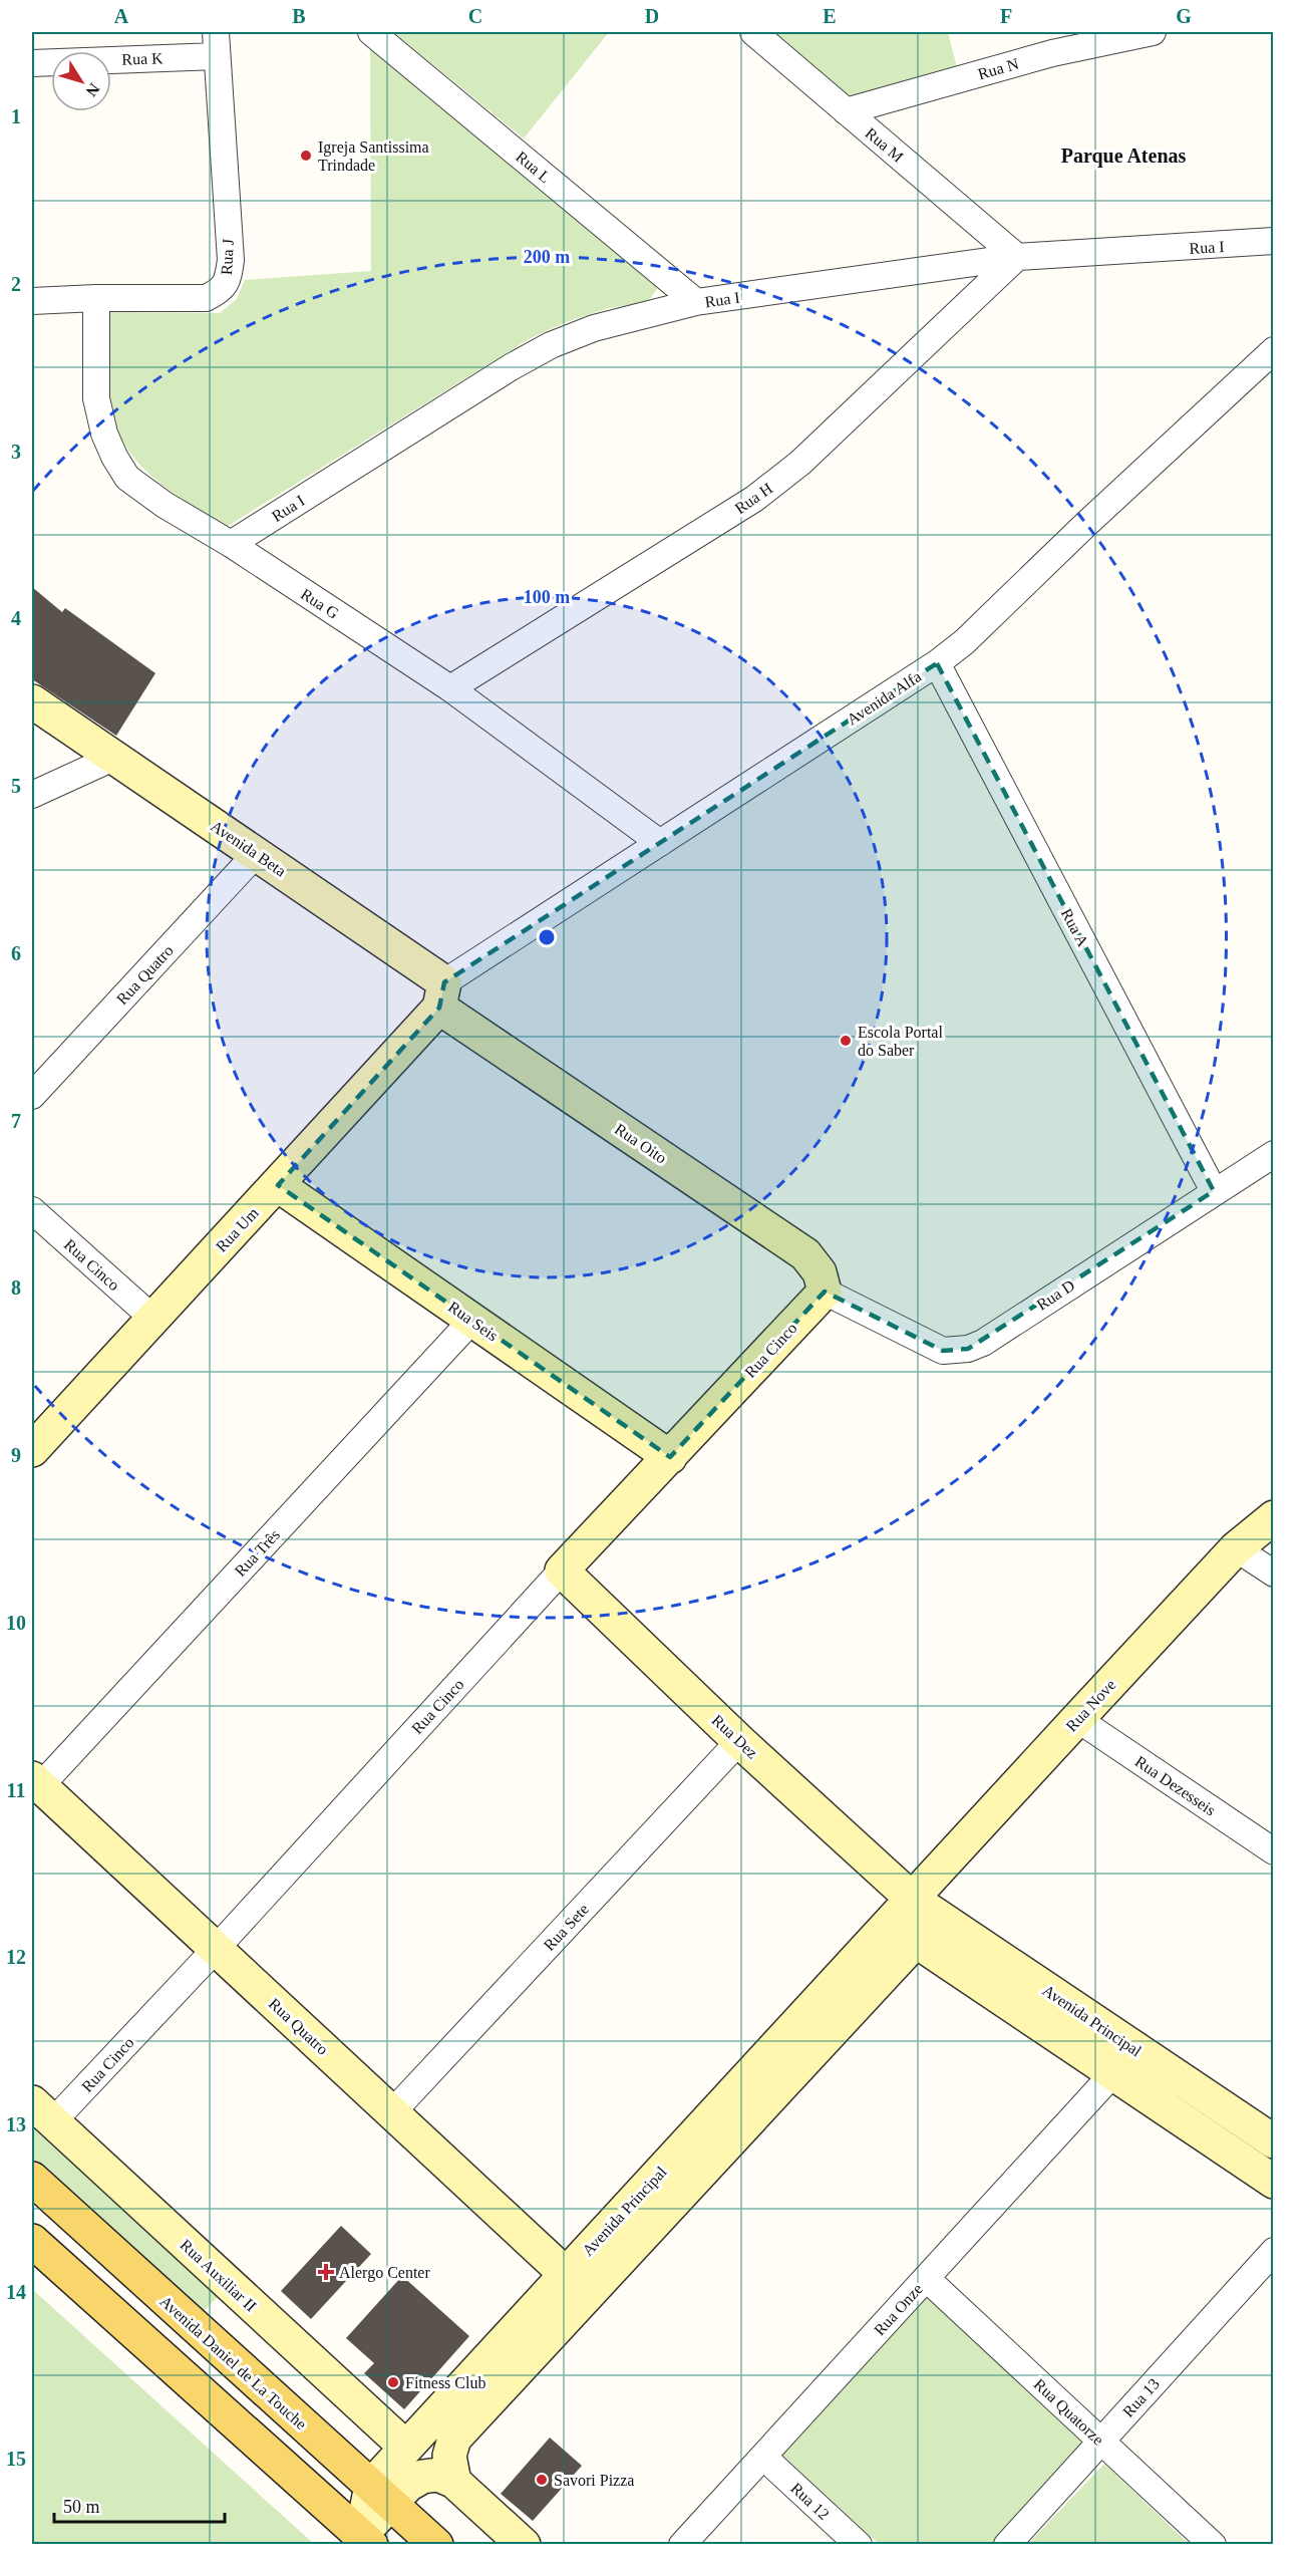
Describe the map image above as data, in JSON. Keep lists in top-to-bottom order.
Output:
{
  "streets": {
    "main road": ["Avenida Daniel de La Touche"],
    "street": [
      "Rua K",
      "Rua N",
      "Rua M",
      "Rua L",
      "Rua I",
      "Rua J",
      "Rua H",
      "Rua G",
      "Avenida Alfa",
      "Avenida Beta",
      "Rua A",
      "Rua Quatro",
      "Rua Oito",
      "Rua Um",
      "Rua Cinco",
      "Rua D",
      "Rua Seis",
      "Rua Três",
      "Rua Nove",
      "Rua Dez",
      "Rua Dezesseis",
      "Rua Sete",
      "Avenida Principal",
      "Rua Auxiliar II",
      "Rua Onze",
      "Rua 13",
      "Rua Quatorze",
      "Rua 12"
    ]
  },
  "crossings": [
    ["Rua K", "Rua J"],
    ["Rua N", "Rua M"],
    ["Rua M", "Rua I"],
    ["Rua M", "Rua H"],
    ["Rua L", "Rua I"],
    ["Rua I", "Rua H"],
    ["Rua I", "Rua G"],
    ["Rua J", "Rua G"],
    ["Rua H", "Rua G"],
    ["Rua G", "Avenida Alfa"],
    ["Avenida Alfa", "Avenida Beta"],
    ["Avenida Alfa", "Rua A"],
    ["Avenida Alfa", "Rua Oito"],
    ["Avenida Alfa", "Rua Um"],
    ["Avenida Beta", "Rua Quatro"],
    ["Avenida Beta", "Rua Oito"],
    ["Avenida Beta", "Rua Um"],
    ["Rua A", "Rua D"],
    ["Rua Quatro", "Rua Cinco"],
    ["Rua Quatro", "Rua Três"],
    ["Rua Quatro", "Rua Sete"],
    ["Rua Quatro", "Avenida Principal"],
    ["Rua Oito", "Rua Um"],
    ["Rua Oito", "Rua Cinco"],
    ["Rua Oito", "Rua D"],
    ["Rua Um", "Rua Cinco"],
    ["Rua Um", "Rua Seis"],
    ["Rua Cinco", "Rua D"],
    ["Rua Cinco", "Rua Seis"],
    ["Rua Cinco", "Rua Dez"],
    ["Rua Cinco", "Rua Auxiliar II"],
    ["Rua Seis", "Rua Três"],
    ["Rua Nove", "Rua Dez"],
    ["Rua Nove", "Rua Dezesseis"],
    ["Rua Nove", "Avenida Principal"],
    ["Rua Dez", "Rua Sete"],
    ["Rua Dez", "Avenida Principal"],
    ["Avenida Principal", "Rua Auxiliar II"],
    ["Avenida Principal", "Rua Onze"],
    ["Avenida Principal", "Avenida Daniel de La Touche"],
    ["Rua Onze", "Rua Quatorze"],
    ["Rua Onze", "Rua 12"],
    ["Rua 13", "Rua Quatorze"]
  ],
  "districts": ["Parque Atenas"],
  "places": {
    "other": [
      "Igreja Santissima Trindade",
      "Escola Portal do Saber",
      "Fitness Club",
      "Savori Pizza"
    ],
    "health": ["Alergo Center"]
  },
  "scale_bar": "50 m",
  "north": "bottom right",
  "grid": {
    "columns": [
      "A",
      "B",
      "C",
      "D",
      "E",
      "F",
      "G"
    ],
    "rows": [
      "1",
      "2",
      "3",
      "4",
      "5",
      "6",
      "7",
      "8",
      "9",
      "10",
      "11",
      "12",
      "13",
      "14",
      "15"
    ]
  },
  "rings": ["200 m", "100 m"]
}
